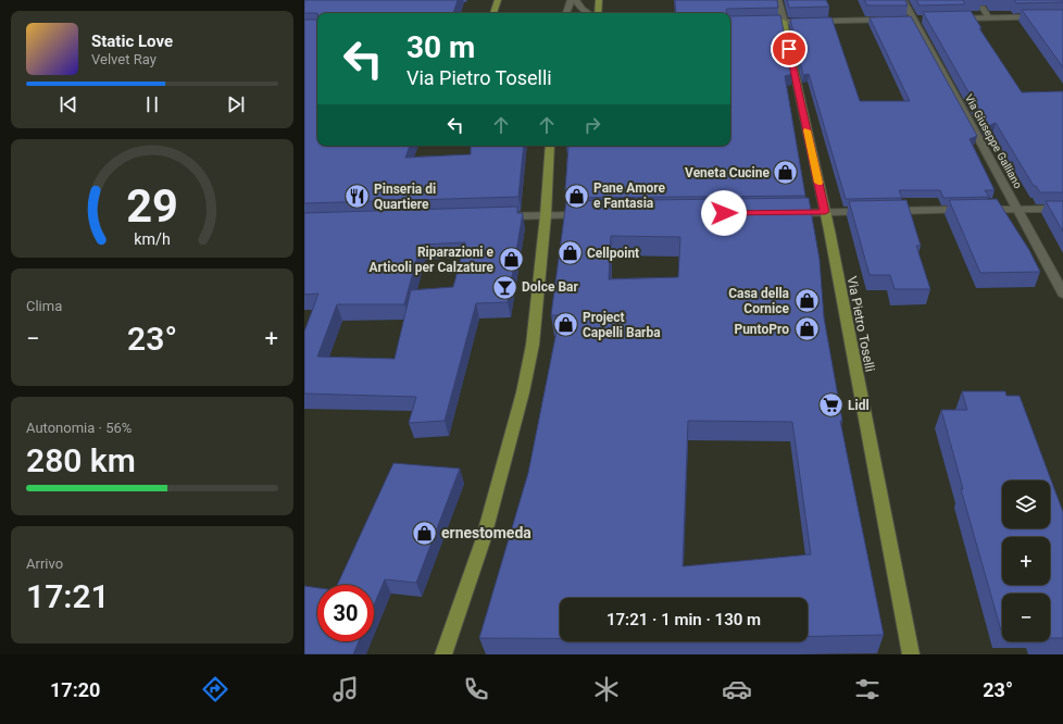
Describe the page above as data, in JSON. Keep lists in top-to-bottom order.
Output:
{
  "streets": {
    "main road": ["Via Pietro Toselli"],
    "street": ["Via Giuseppe Galliano"]
  },
  "places": {
    "shop": [
      "Veneta Cucine",
      "Pane Amore e Fantasia",
      "Cellpoint",
      "Riparazioni e Articoli per Calzature",
      "Casa della Cornice",
      "Project Capelli Barba",
      "PuntoPro",
      "ernestomeda"
    ],
    "restaurant": ["Pinseria di Quartiere"],
    "bar": ["Dolce Bar"],
    "supermarket": ["Lidl"]
  },
  "page": {
    "turn": ["30 m", "Via Pietro Toselli"],
    "song": ["Static Love", "Velvet Ray"],
    "tile": [
      "Clima",
      ["Autonomia · 56%", "280 km"],
      ["Arrivo", "17:21"]
    ],
    "heat": ["−", "23°", "+"],
    "map_buttons": ["+", "−"],
    "limit": "30",
    "trip": "17:21 · 1 min · 130 m",
    "tabs": ["17:20", "23°"],
    "gauge": ["29", "km/h"]
  }
}
